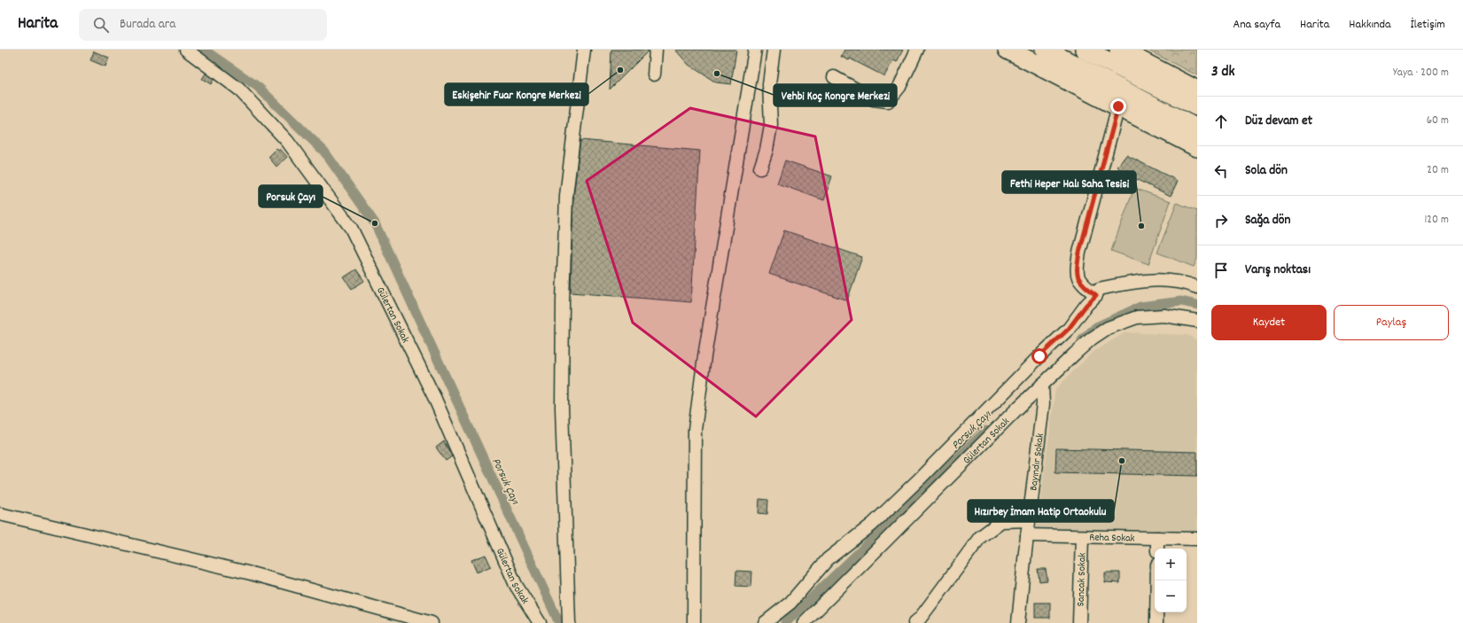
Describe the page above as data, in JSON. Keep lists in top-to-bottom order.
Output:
{
  "streets": {
    "street": [
      "Gülertan Sokak",
      "Bayındır Sokak",
      "Reha Sokak",
      "Sancak Sokak"
    ]
  },
  "crossings": [
    ["Gülertan Sokak", "Bayındır Sokak"],
    ["Bayındır Sokak", "Reha Sokak"],
    ["Reha Sokak", "Sancak Sokak"]
  ],
  "water": ["Porsuk Çayı"],
  "places": [
    "Eskişehir Fuar Kongre Merkezi",
    "Vehbi Koç Kongre Merkezi",
    "Porsuk Çayı",
    "Fethi Heper Halı Saha Tesisi",
    "Hızırbey İmam Hatip Ortaokulu"
  ],
  "page": {
    "header": "Harita",
    "search": "Burada ara",
    "nav": [
      "Ana sayfa",
      "Harita",
      "Hakkında",
      "İletişim"
    ],
    "heading": ["3 dk", "Yaya · 200 m"],
    "list": [
      ["Düz devam et", "60 m"],
      ["Sola dön", "20 m"],
      ["Sağa dön", "120 m"],
      "Varış noktası"
    ],
    "buttons": ["Kaydet", "Paylaş"],
    "map_buttons": ["+", "−"]
  }
}
